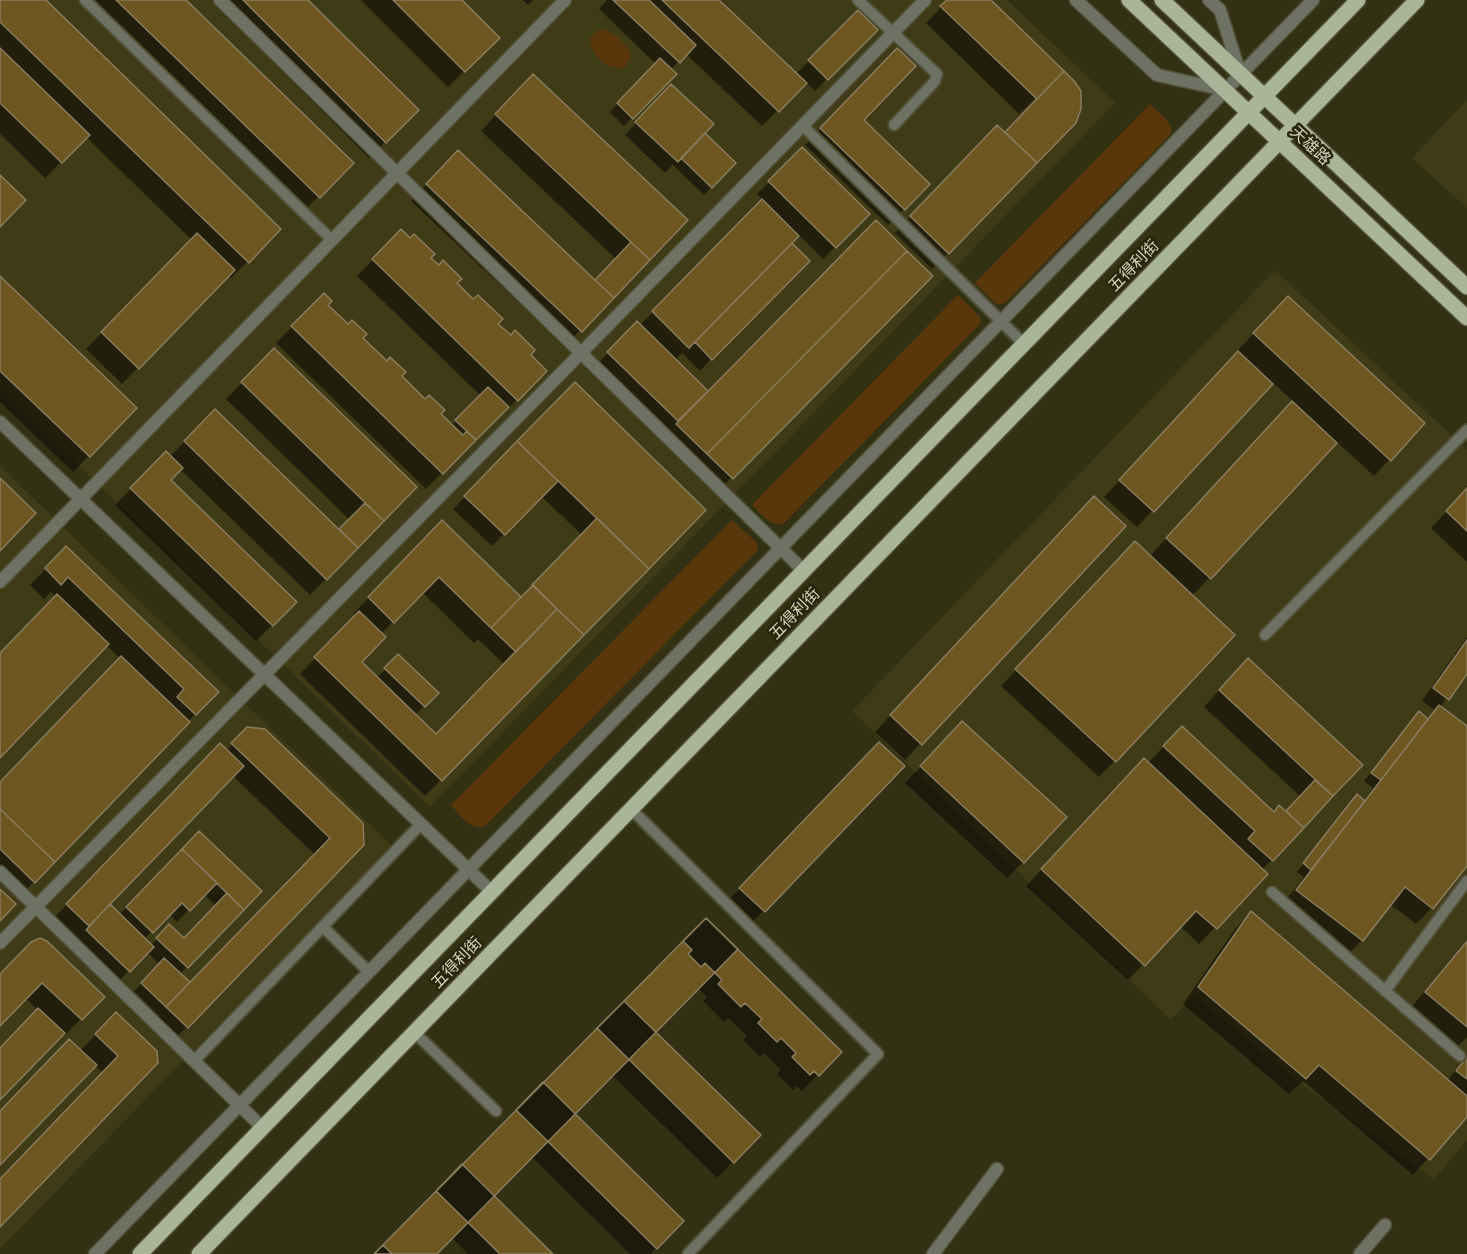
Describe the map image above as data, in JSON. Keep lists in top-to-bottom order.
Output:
{
  "streets": {
    "main road": ["天雄路", "五得利街"]
  },
  "crossings": [
    ["天雄路", "五得利街"]
  ]
}
